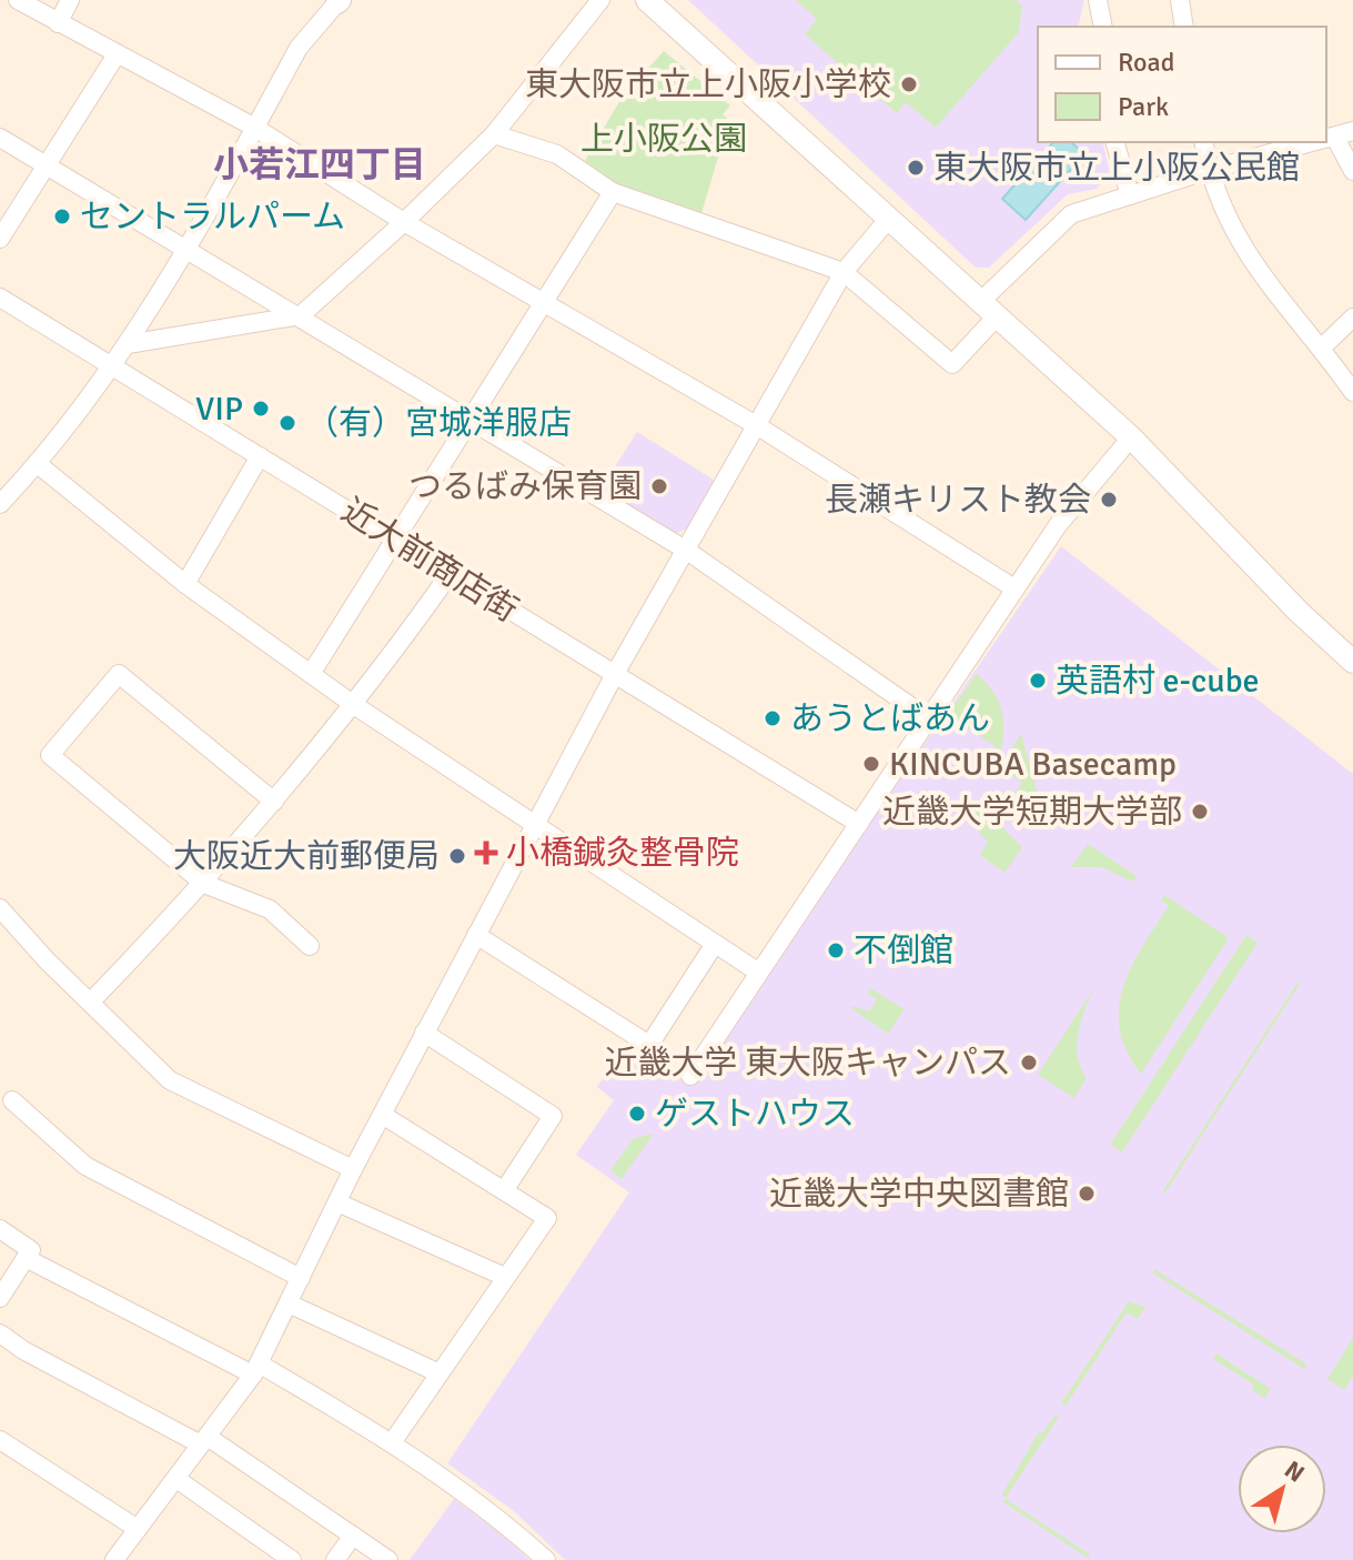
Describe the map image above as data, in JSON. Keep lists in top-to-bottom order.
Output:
{
  "streets": {
    "street": ["近大前商店街"]
  },
  "districts": ["小若江四丁目"],
  "parks": ["上小阪公園"],
  "places": {
    "other": [
      "東大阪市立上小阪小学校",
      "東大阪市立上小阪公民館",
      "セントラルパーム",
      "VIP",
      "（有）宮城洋服店",
      "つるばみ保育園",
      "長瀬キリスト教会",
      "英語村 e-cube",
      "あうとばあん",
      "KINCUBA Basecamp",
      "近畿大学短期大学部",
      "大阪近大前郵便局",
      "不倒館",
      "近畿大学 東大阪キャンパス",
      "ゲストハウス",
      "近畿大学中央図書館"
    ],
    "health": ["小橋鍼灸整骨院"]
  },
  "legend": ["Road", "Park"],
  "north": "top right"
}
